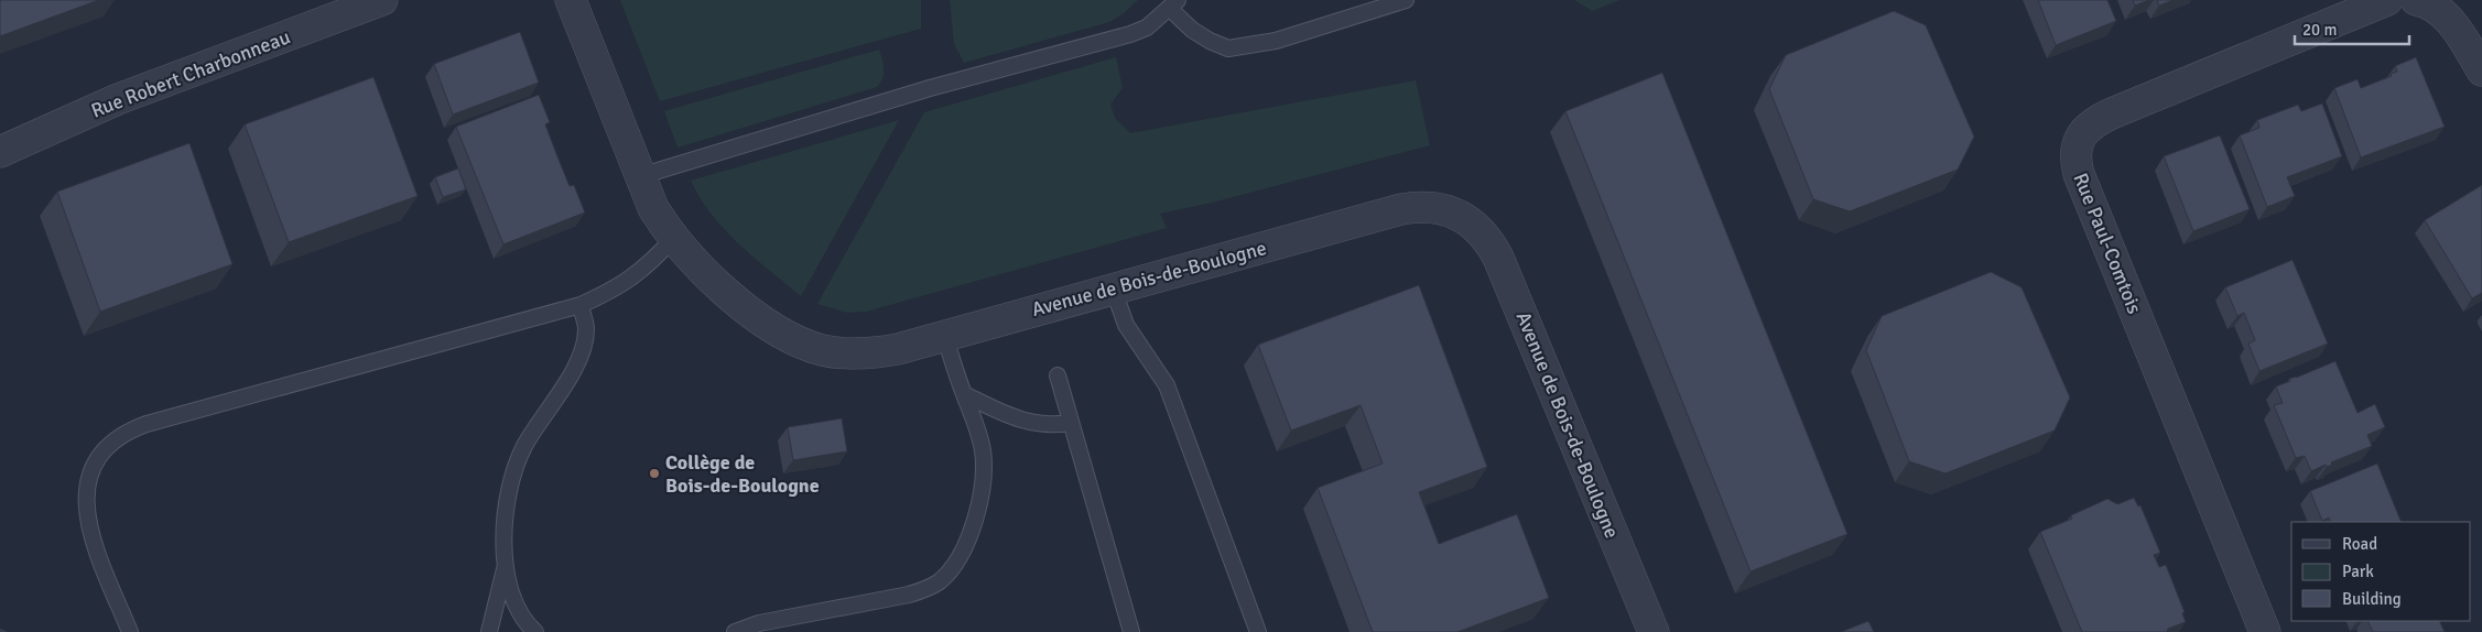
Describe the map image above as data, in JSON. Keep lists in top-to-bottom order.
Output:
{
  "streets": {
    "street": ["Rue Robert Charbonneau", "Rue Paul-Comtois", "Avenue de Bois-de-Boulogne"]
  },
  "places": ["Collège de Bois-de-Boulogne"],
  "legend": ["Road", "Park", "Building"],
  "scale_bar": "20 m"
}
